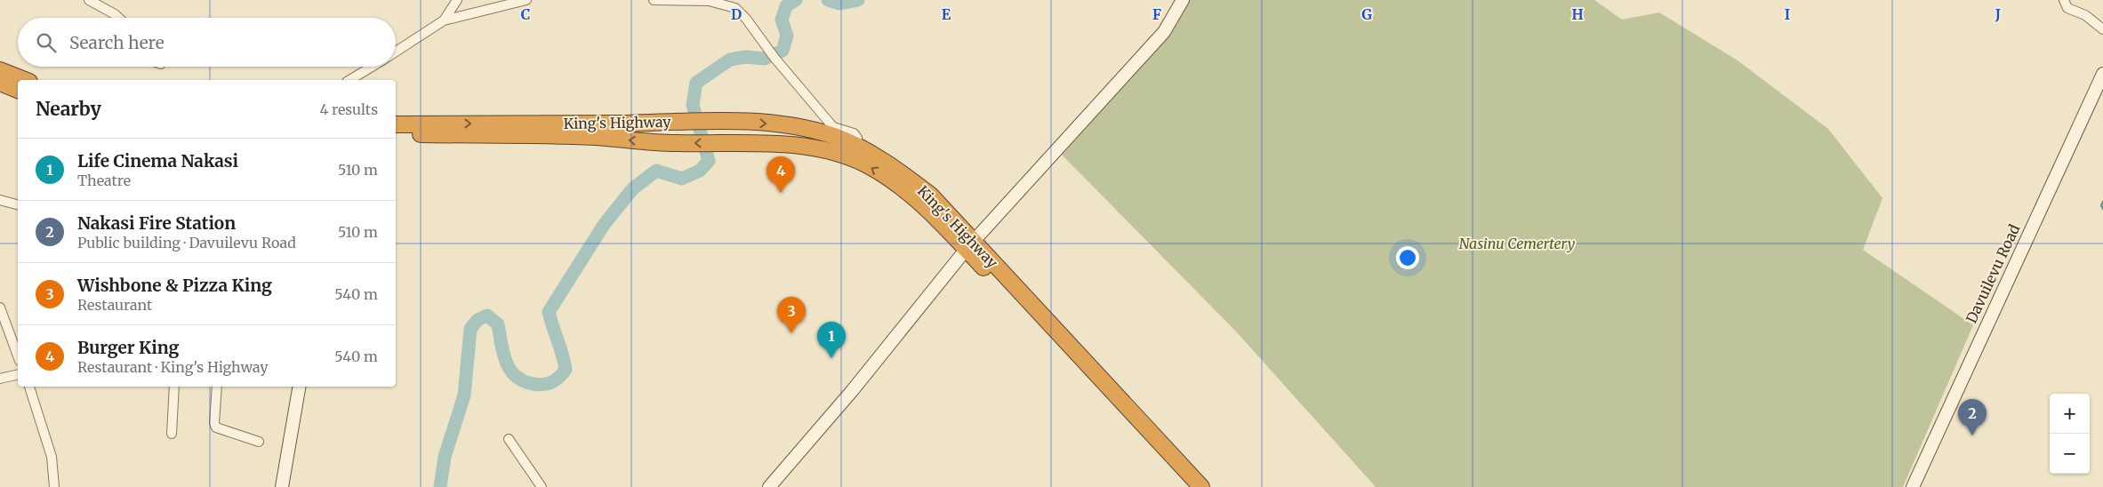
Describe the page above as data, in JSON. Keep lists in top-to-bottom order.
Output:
{
  "streets": {
    "highway": ["King's Highway"],
    "street": ["Davuilevu Road"]
  },
  "parks": ["Nasinu Cemertery"],
  "page": {
    "search": "Search here",
    "heading": ["Nearby", "4 results"],
    "list": [
      {
        "mark": "1",
        "name": "Life Cinema Nakasi",
        "note": "Theatre",
        "value": "510 m"
      },
      {
        "mark": "2",
        "name": "Nakasi Fire Station",
        "note": "Public building · Davuilevu Road",
        "value": "510 m"
      },
      {
        "mark": "3",
        "name": "Wishbone & Pizza King",
        "note": "Restaurant",
        "value": "540 m"
      },
      {
        "mark": "4",
        "name": "Burger King",
        "note": "Restaurant · King's Highway",
        "value": "540 m"
      }
    ],
    "pins": [
      "4",
      "3",
      "1",
      "2"
    ],
    "map_buttons": ["+", "−"]
  },
  "grid": {
    "columns": [
      "C",
      "D",
      "E",
      "F",
      "G",
      "H",
      "I",
      "J"
    ]
  }
}
